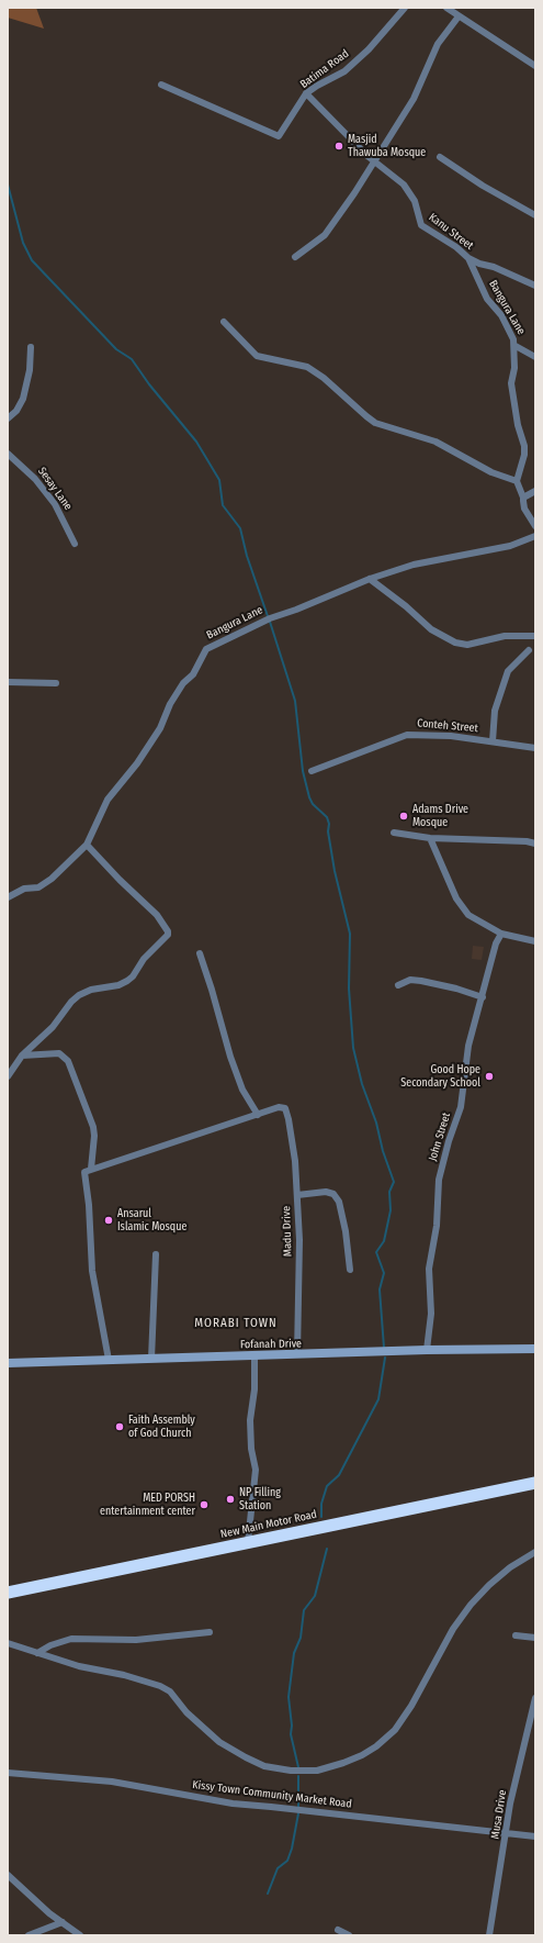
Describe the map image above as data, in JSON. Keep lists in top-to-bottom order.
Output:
{
  "streets": {
    "highway": ["New Main Motor Road"],
    "street": [
      "Batima Road",
      "Kanu Street",
      "Bangura Lane",
      "Sesay Lane",
      "Conteh Street",
      "John Street",
      "Madu Drive",
      "Fofanah Drive",
      "Kissy Town Community Market Road",
      "Musa Drive"
    ]
  },
  "crossings": [
    ["Batima Road", "Kanu Street"],
    ["Kanu Street", "Bangura Lane"],
    ["John Street", "Fofanah Drive"],
    ["Madu Drive", "Fofanah Drive"],
    ["Kissy Town Community Market Road", "Musa Drive"]
  ],
  "districts": ["MORABI TOWN"],
  "places": [
    "Masjid Thawuba Mosque",
    "Adams Drive Mosque",
    "Good Hope Secondary School",
    "Ansarul Islamic Mosque",
    "Faith Assembly of God Church",
    "NP Filling Station",
    "MED PORSH entertainment center"
  ]
}
